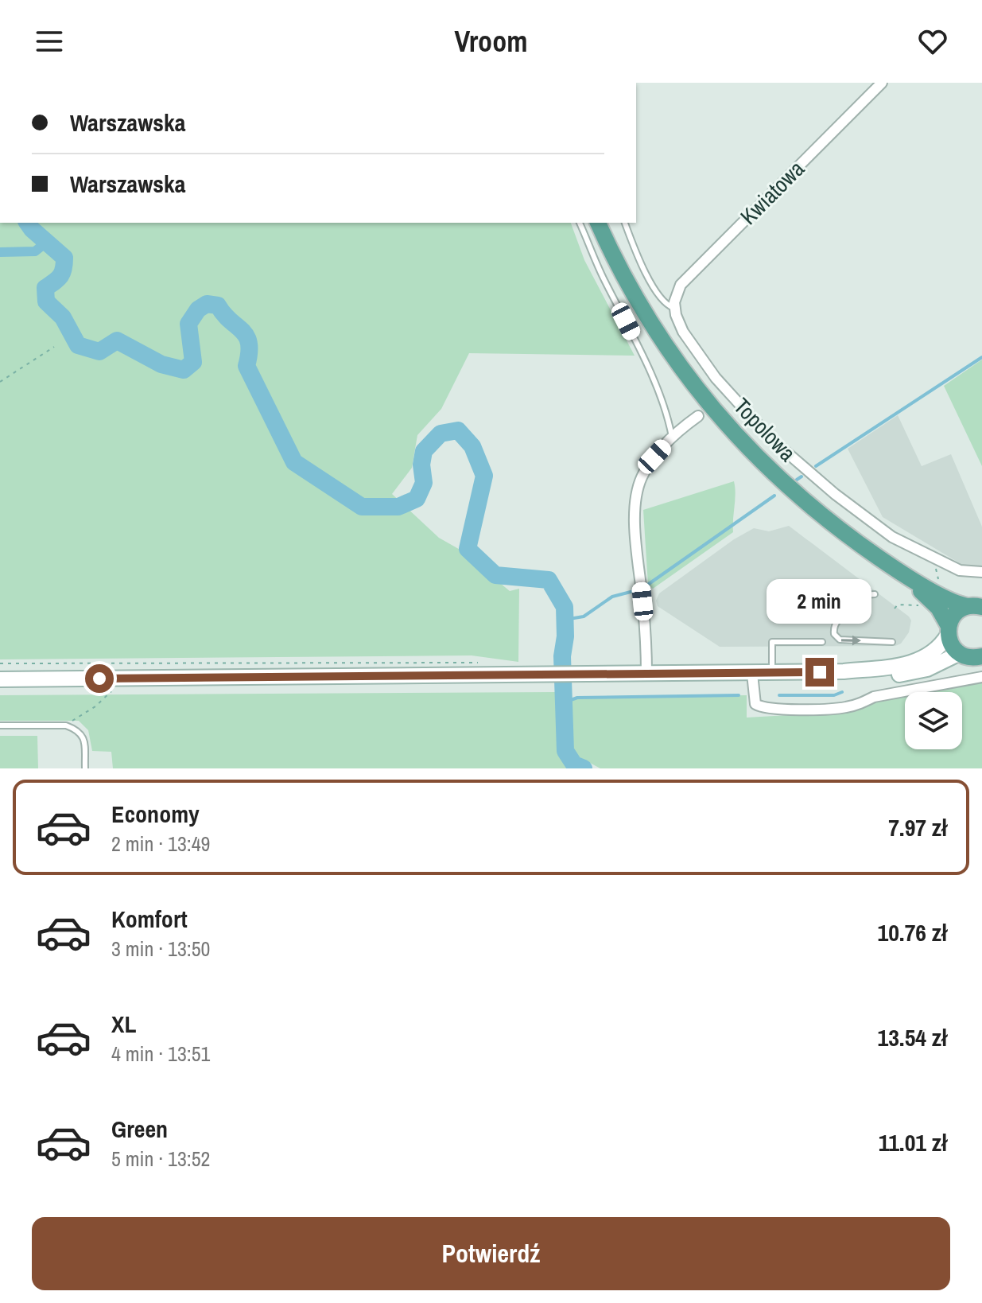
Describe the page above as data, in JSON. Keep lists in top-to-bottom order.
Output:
{
  "streets": {
    "street": ["Kwiatowa", "Topolowa"]
  },
  "crossings": [
    ["Kwiatowa", "Topolowa"]
  ],
  "page": {
    "header": "Vroom",
    "banner": ["Warszawska", "Warszawska"],
    "bubble": "2 min",
    "list": [
      {
        "name": "Economy",
        "note": "2 min · 13:49",
        "value": "7.97 zł"
      },
      {
        "name": "Komfort",
        "note": "3 min · 13:50",
        "value": "10.76 zł"
      },
      {
        "name": "XL",
        "note": "4 min · 13:51",
        "value": "13.54 zł"
      },
      {
        "name": "Green",
        "note": "5 min · 13:52",
        "value": "11.01 zł"
      }
    ],
    "buttons": "Potwierdź"
  }
}
